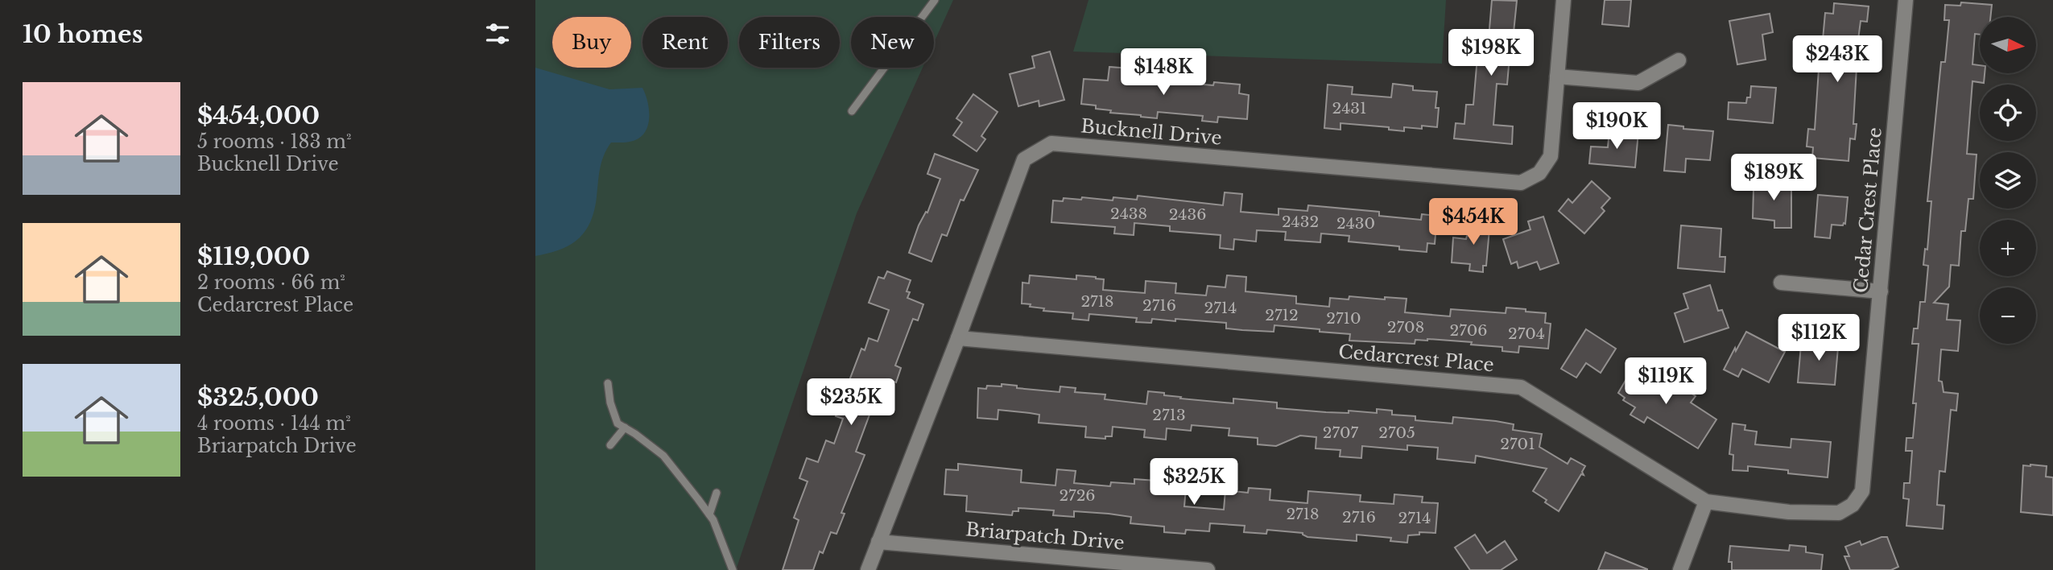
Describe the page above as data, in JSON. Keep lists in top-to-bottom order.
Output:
{
  "streets": {
    "street": [
      "Bucknell Drive",
      "Cedar Crest Place",
      "Cedarcrest Place",
      "Briarpatch Drive"
    ]
  },
  "crossings": [
    ["Bucknell Drive", "Cedarcrest Place"],
    ["Bucknell Drive", "Briarpatch Drive"],
    ["Cedar Crest Place", "Cedarcrest Place"]
  ],
  "house_numbers": [
    "2431",
    "2438",
    "2436",
    "2432",
    "2430",
    "2718",
    "2716",
    "2714",
    "2712",
    "2710",
    "2708",
    "2706",
    "2704",
    "2713",
    "2707",
    "2705",
    "2701",
    "2726",
    "2718",
    "2716",
    "2714"
  ],
  "north": "right",
  "page": {
    "heading": "10 homes",
    "map_buttons": ["+", "−"],
    "chip": [
      "Buy",
      "Rent",
      "Filters",
      "New"
    ],
    "price": [
      "$198K",
      "$243K",
      "$148K",
      "$190K",
      "$189K",
      "$454K",
      "$112K",
      "$119K",
      "$235K",
      "$325K"
    ],
    "list": [
      {
        "name": "$454,000",
        "note": "5 rooms · 183 m² · Bucknell Drive"
      },
      {
        "name": "$119,000",
        "note": "2 rooms · 66 m² · Cedarcrest Place"
      },
      {
        "name": "$325,000",
        "note": "4 rooms · 144 m² · Briarpatch Drive"
      }
    ]
  }
}
